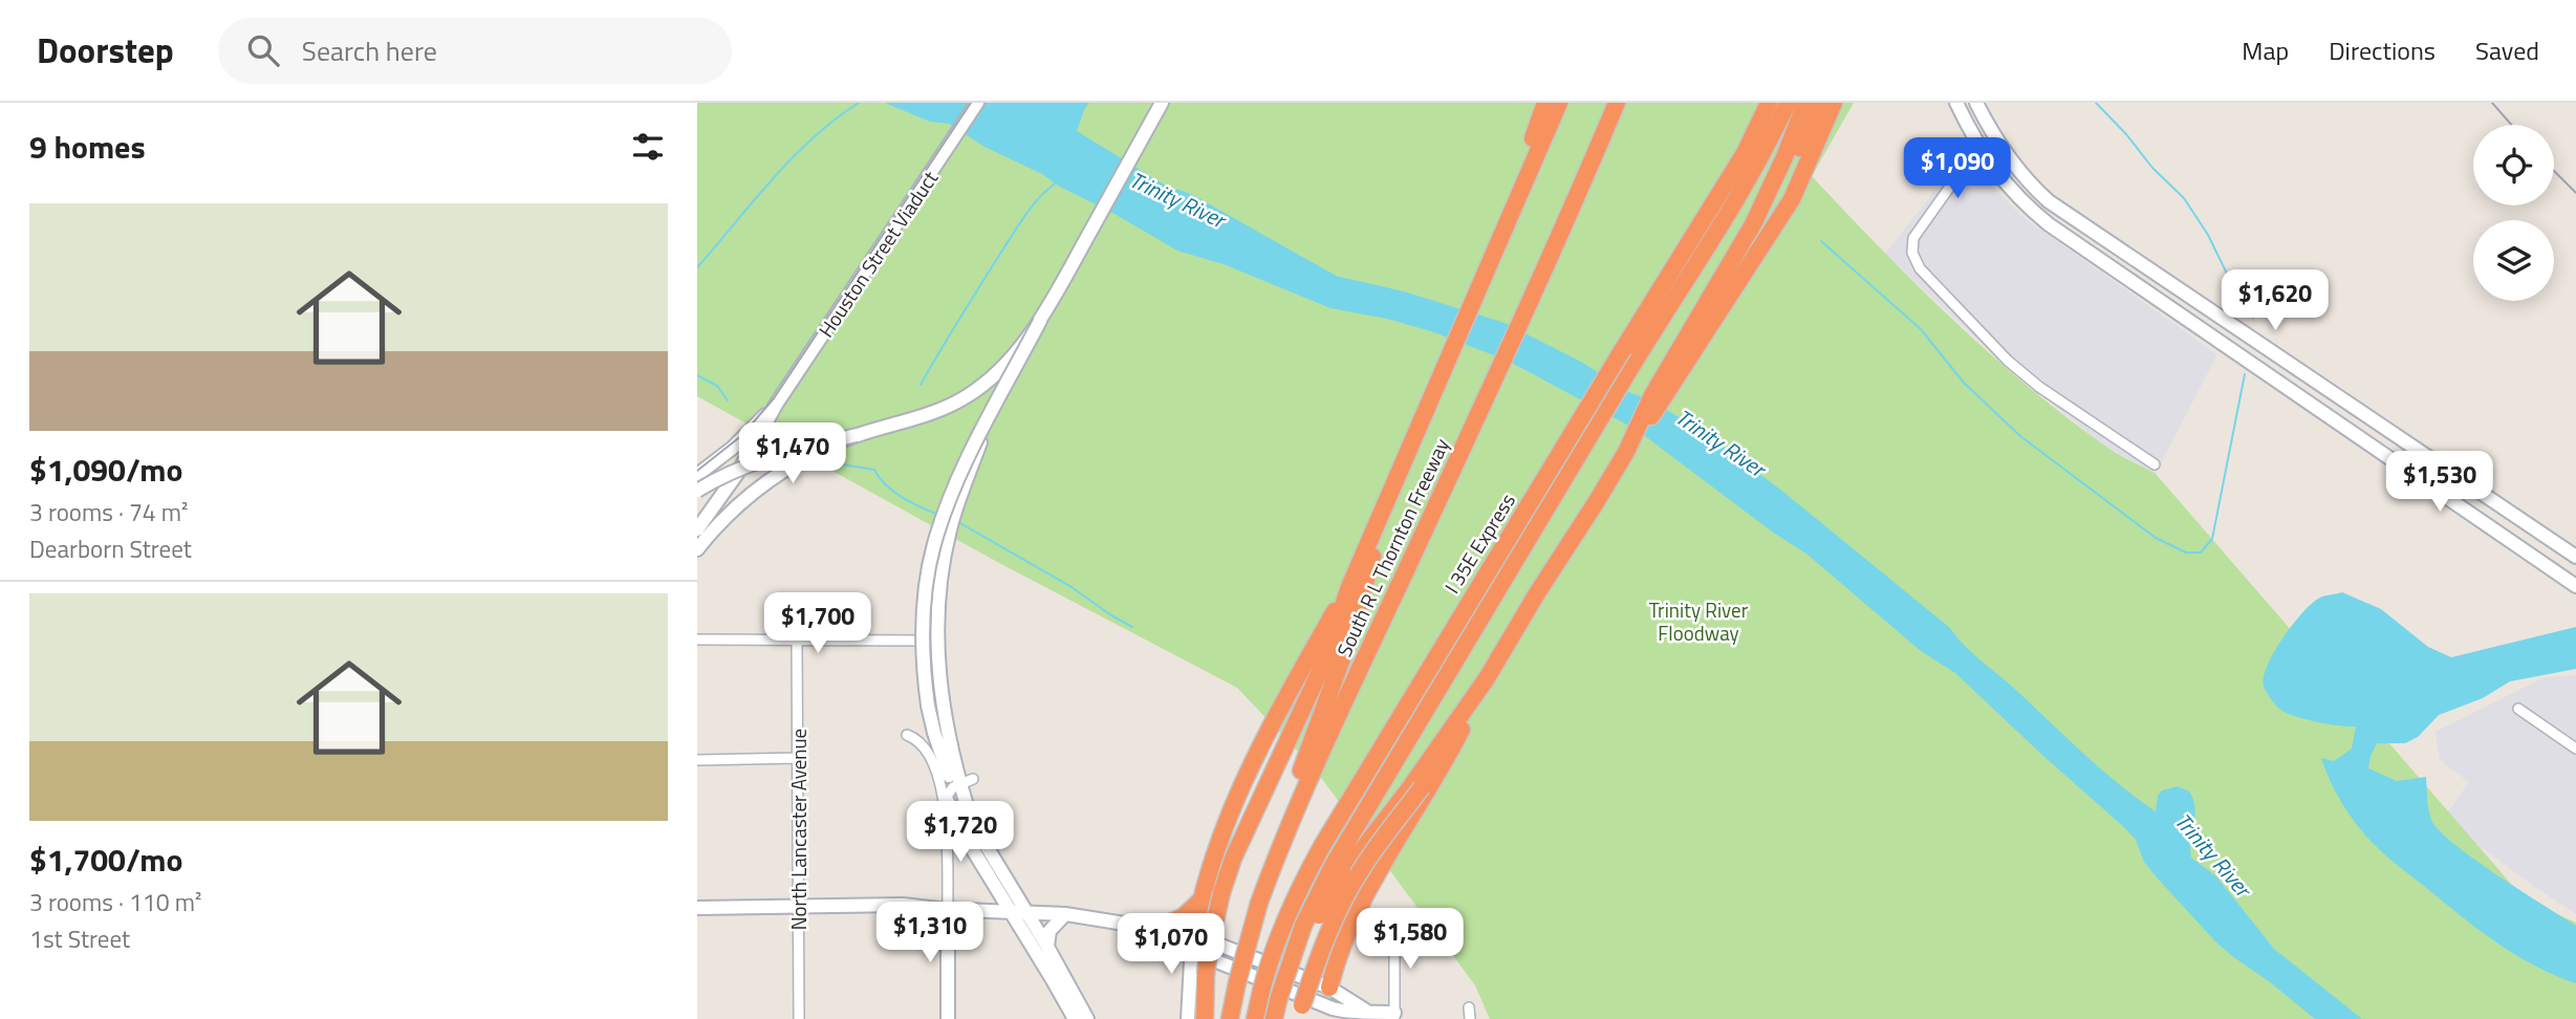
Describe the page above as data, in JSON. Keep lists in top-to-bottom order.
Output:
{
  "streets": {
    "highway": ["I 35E Express", "South R L Thornton Freeway"],
    "main road": ["Houston Street Viaduct"],
    "street": ["North Lancaster Avenue"]
  },
  "water": ["Trinity River"],
  "parks": ["Trinity River Floodway"],
  "page": {
    "header": "Doorstep",
    "search": "Search here",
    "nav": ["Map", "Directions", "Saved"],
    "heading": "9 homes",
    "price": [
      "$1,090",
      "$1,620",
      "$1,470",
      "$1,530",
      "$1,700",
      "$1,720",
      "$1,310",
      "$1,580",
      "$1,070"
    ],
    "list": [
      {
        "name": "$1,090/mo",
        "note": "3 rooms · 74 m² · Dearborn Street"
      },
      {
        "name": "$1,700/mo",
        "note": "3 rooms · 110 m² · 1st Street"
      }
    ]
  }
}
